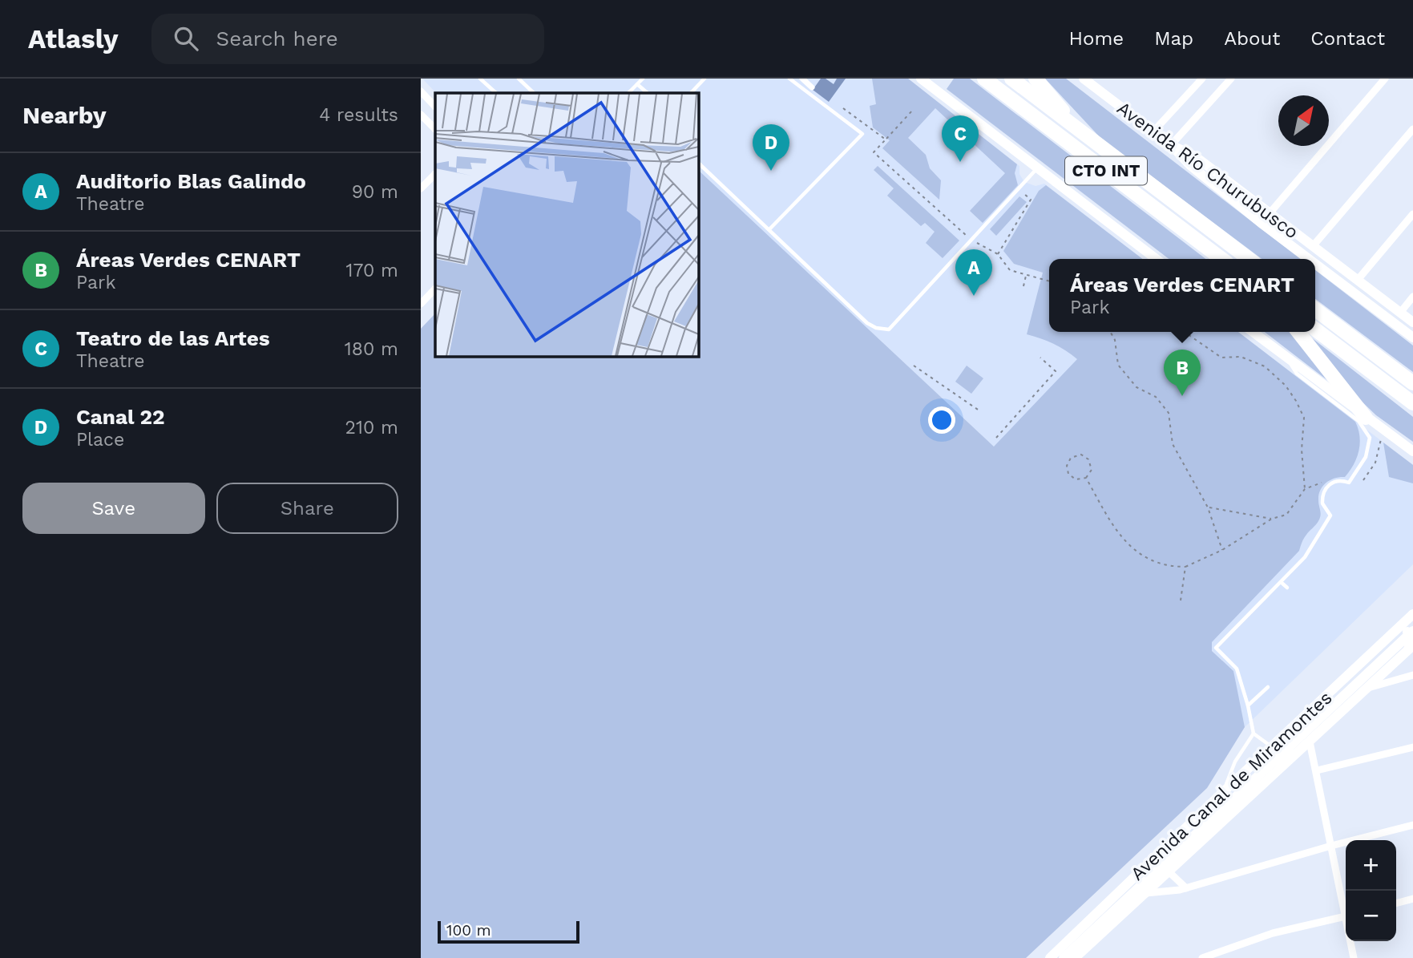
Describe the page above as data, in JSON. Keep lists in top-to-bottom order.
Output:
{
  "streets": {
    "highway": ["CTO INT"],
    "main road": ["Avenida Río Churubusco", "Avenida Canal de Miramontes"]
  },
  "scale_bar": "100 m",
  "north": "top right",
  "page": {
    "header": "Atlasly",
    "search": "Search here",
    "nav": [
      "Home",
      "Map",
      "About",
      "Contact"
    ],
    "heading": ["Nearby", "4 results"],
    "pins": [
      "C",
      "D",
      "A",
      "B"
    ],
    "list": [
      {
        "mark": "A",
        "name": "Auditorio Blas Galindo",
        "note": "Theatre",
        "value": "90 m"
      },
      {
        "mark": "B",
        "name": "Áreas Verdes CENART",
        "note": "Park",
        "value": "170 m"
      },
      {
        "mark": "C",
        "name": "Teatro de las Artes",
        "note": "Theatre",
        "value": "180 m"
      },
      {
        "mark": "D",
        "name": "Canal 22",
        "note": "Place",
        "value": "210 m"
      }
    ],
    "popup": ["Áreas Verdes CENART", "Park"],
    "buttons": ["Save", "Share"],
    "map_buttons": ["+", "−"],
    "scale": "100 m"
  }
}
